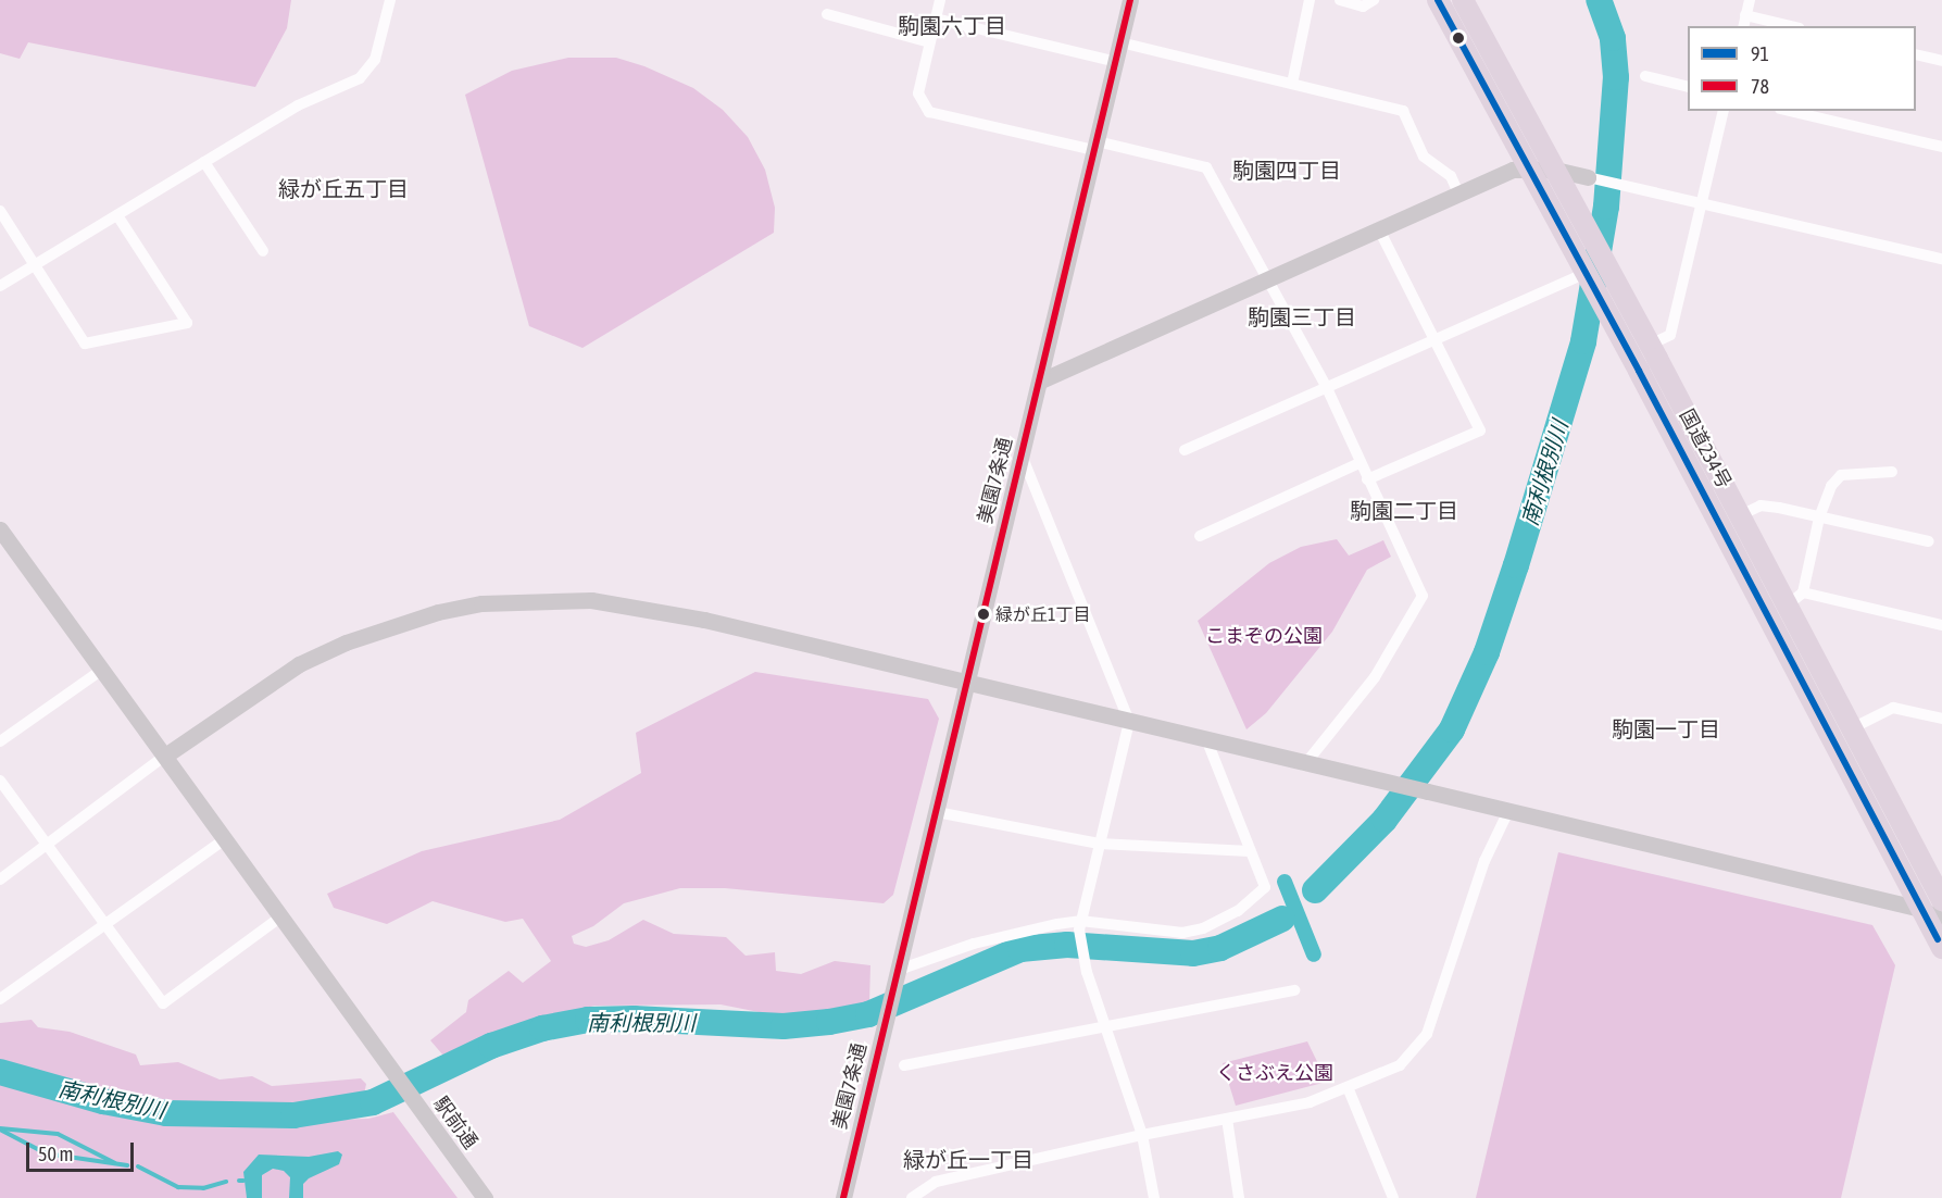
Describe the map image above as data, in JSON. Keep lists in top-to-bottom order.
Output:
{
  "streets": {
    "highway": ["国道234号"],
    "street": ["美園7条通", "駅前通"]
  },
  "districts": [
    "駒園六丁目",
    "駒園四丁目",
    "緑が丘五丁目",
    "駒園三丁目",
    "駒園二丁目",
    "駒園一丁目",
    "緑が丘一丁目"
  ],
  "water": ["南利根別川"],
  "parks": ["こまぞの公園", "くさぶえ公園"],
  "places": ["緑が丘1丁目"],
  "lines": ["transit line 91", "transit line 78"],
  "legend": ["91", "78"],
  "scale_bar": "50 m"
}
